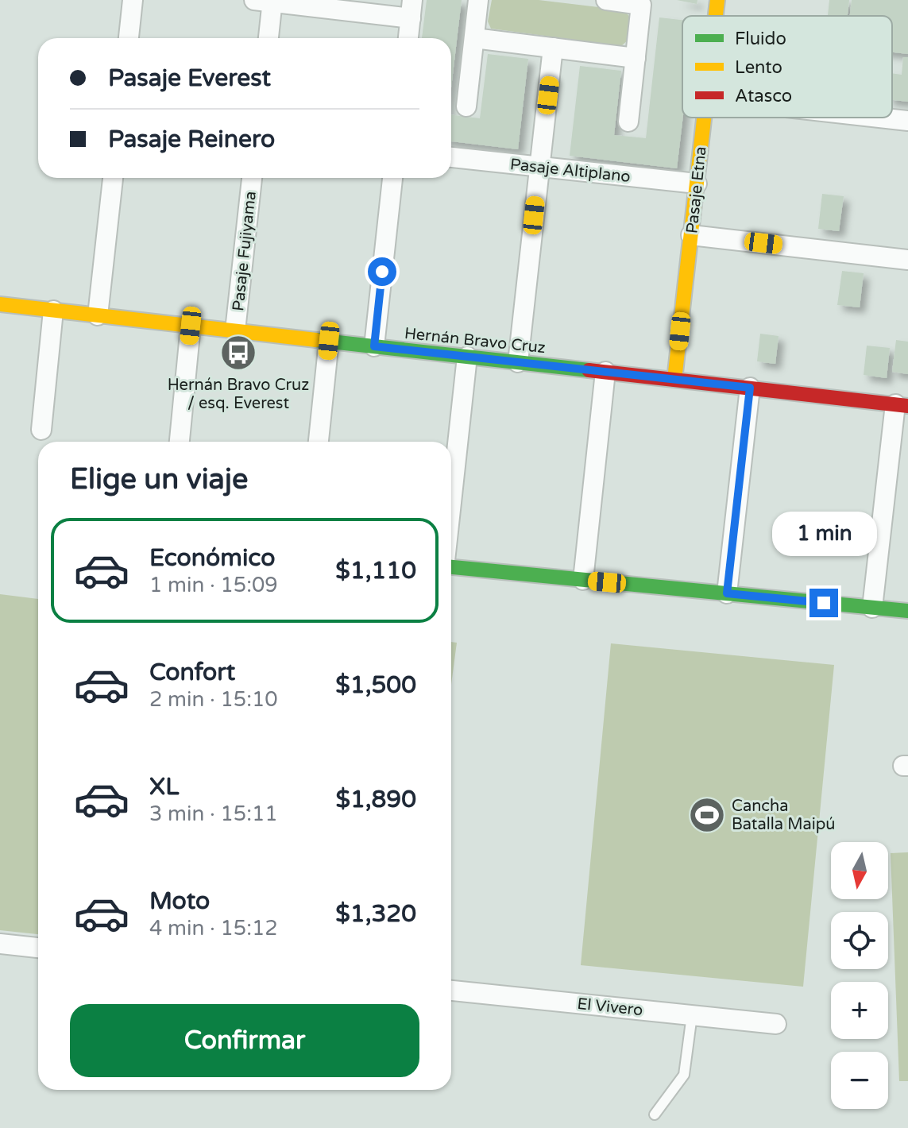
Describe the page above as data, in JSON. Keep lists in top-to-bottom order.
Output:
{
  "streets": {
    "main road": ["Pasaje Etna", "Hernán Bravo Cruz"],
    "street": ["Pasaje Altiplano", "Pasaje Fujiyama", "El Vivero"]
  },
  "crossings": [
    ["Pasaje Altiplano", "Pasaje Etna"],
    ["Pasaje Etna", "Hernán Bravo Cruz"],
    ["Pasaje Fujiyama", "Hernán Bravo Cruz"]
  ],
  "places": {
    "bus stop": ["Hernán Bravo Cruz / esq. Everest"],
    "sports": ["Cancha Batalla Maipú"]
  },
  "legend": ["Fluido", "Lento", "Atasco"],
  "north": "bottom",
  "page": {
    "banner": ["Pasaje Everest", "Pasaje Reinero"],
    "heading": "Elige un viaje",
    "bubble": "1 min",
    "list": [
      {
        "name": "Económico",
        "note": "1 min · 15:09",
        "value": "$1,110"
      },
      {
        "name": "Confort",
        "note": "2 min · 15:10",
        "value": "$1,500"
      },
      {
        "name": "XL",
        "note": "3 min · 15:11",
        "value": "$1,890"
      },
      {
        "name": "Moto",
        "note": "4 min · 15:12",
        "value": "$1,320"
      }
    ],
    "map_buttons": ["+", "−"],
    "buttons": "Confirmar"
  }
}
